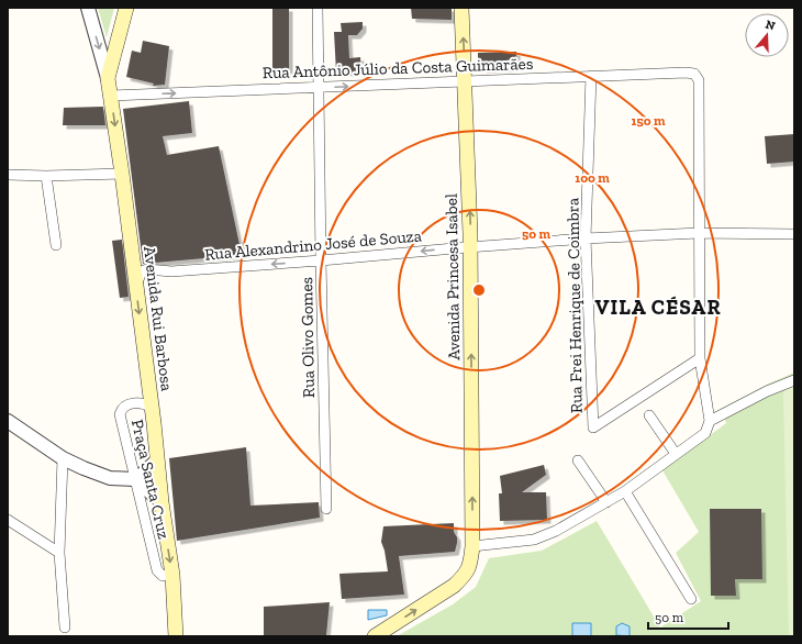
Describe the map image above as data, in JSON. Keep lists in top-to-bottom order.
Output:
{
  "streets": {
    "main road": ["Avenida Princesa Isabel", "Avenida Rui Barbosa"],
    "street": [
      "Rua Antônio Júlio da Costa Guimarães",
      "Rua Alexandrino José de Souza",
      "Rua Frei Henrique de Coimbra",
      "Rua Olivo Gomes",
      "Praça Santa Cruz"
    ]
  },
  "crossings": [
    ["Rua Antônio Júlio da Costa Guimarães", "Rua Alexandrino José de Souza"],
    ["Rua Antônio Júlio da Costa Guimarães", "Avenida Princesa Isabel"],
    ["Rua Antônio Júlio da Costa Guimarães", "Rua Frei Henrique de Coimbra"],
    ["Rua Antônio Júlio da Costa Guimarães", "Avenida Rui Barbosa"],
    ["Rua Antônio Júlio da Costa Guimarães", "Rua Olivo Gomes"],
    ["Rua Alexandrino José de Souza", "Avenida Princesa Isabel"],
    ["Rua Alexandrino José de Souza", "Rua Frei Henrique de Coimbra"],
    ["Rua Alexandrino José de Souza", "Avenida Rui Barbosa"],
    ["Rua Alexandrino José de Souza", "Rua Olivo Gomes"],
    ["Avenida Rui Barbosa", "Praça Santa Cruz"]
  ],
  "one_way": [
    "Rua Antônio Júlio da Costa Guimarães",
    "Rua Alexandrino José de Souza",
    "Avenida Princesa Isabel",
    "Avenida Rui Barbosa"
  ],
  "districts": ["VILA CÉSAR"],
  "scale_bar": "50 m",
  "north": "top",
  "rings": ["150 m", "100 m", "50 m"]
}
